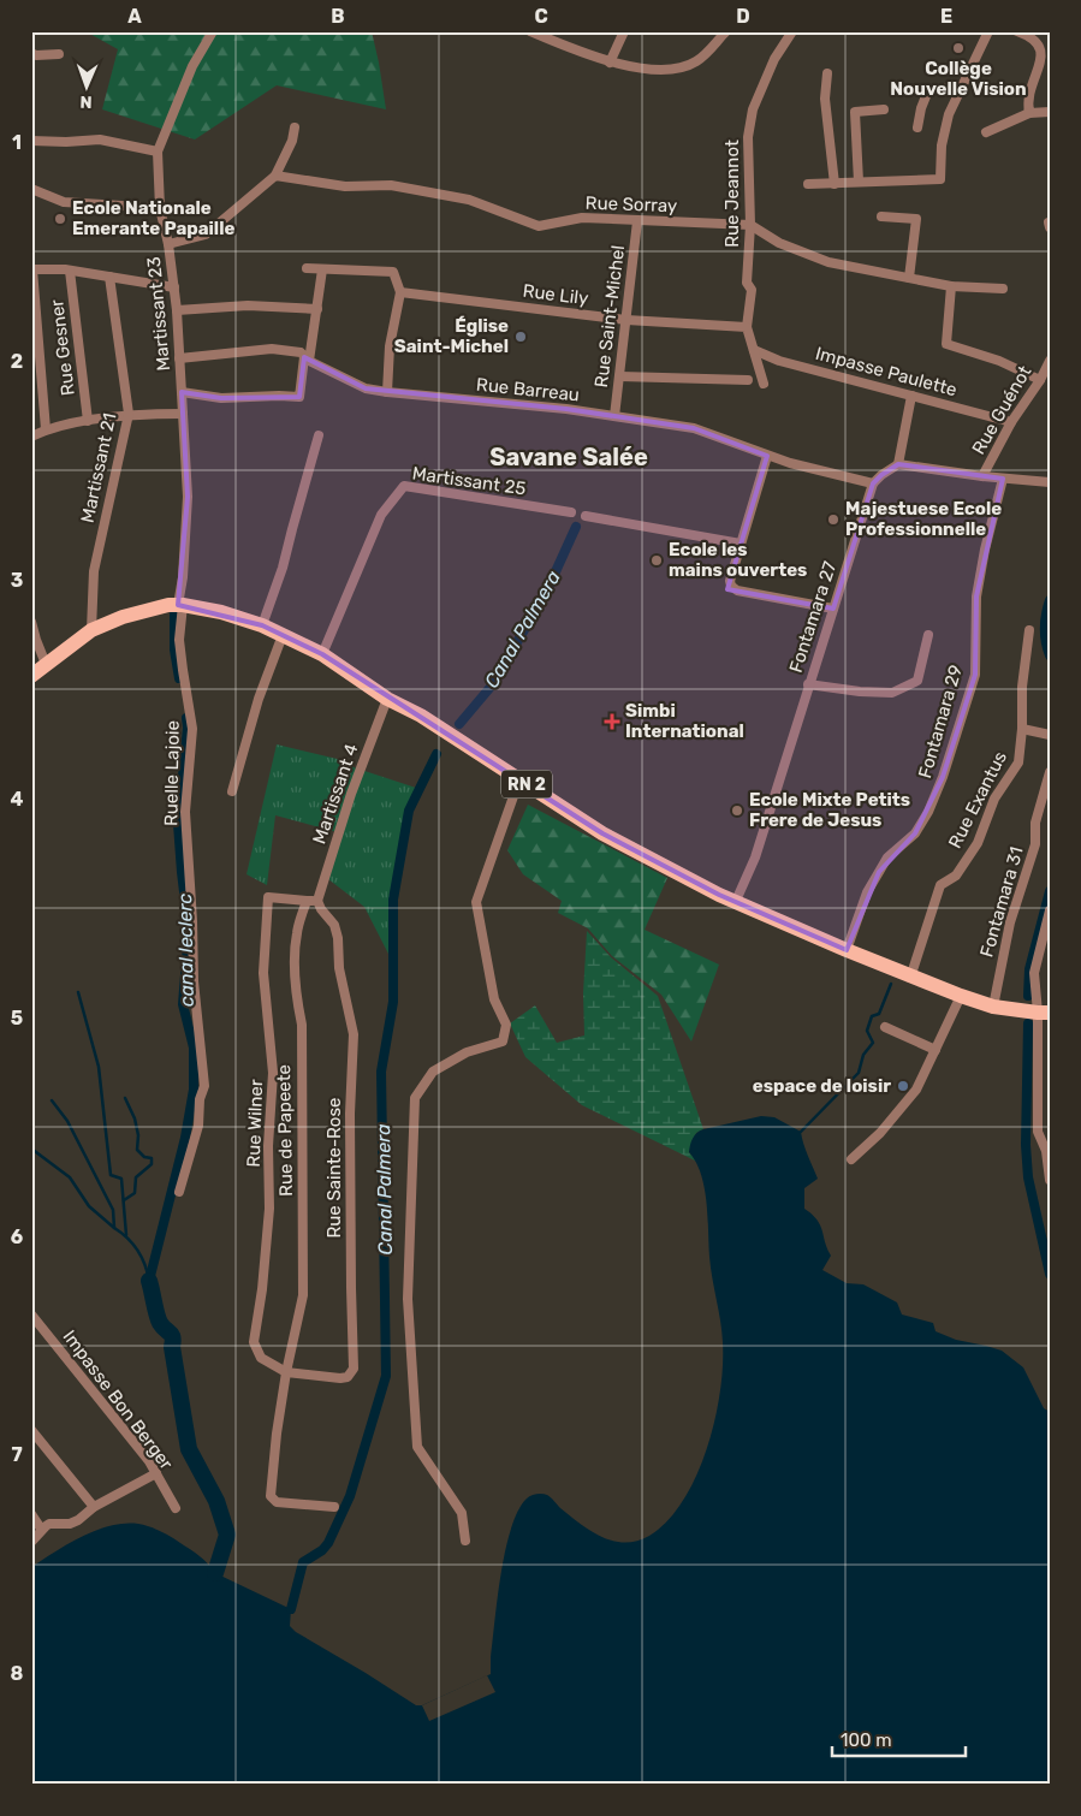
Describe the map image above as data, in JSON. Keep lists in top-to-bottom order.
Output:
{
  "streets": {
    "main road": ["RN 2"],
    "street": [
      "Rue Jeannot",
      "Rue Sorray",
      "Rue Lily",
      "Martissant 23",
      "Rue Saint-Michel",
      "Rue Gesner",
      "Impasse Paulette",
      "Rue Barreau",
      "Rue Guénot",
      "Martissant 21",
      "Martissant 25",
      "Fontamara 27",
      "Fontamara 29",
      "Ruelle Lajoie",
      "Martissant 4",
      "Rue Exantus",
      "Fontamara 31",
      "Rue Wilner",
      "Rue de Papeete",
      "Rue Sainte-Rose",
      "Impasse Bon Berger"
    ]
  },
  "crossings": [
    ["Rue Jeannot", "Rue Sorray"],
    ["Rue Jeannot", "Rue Lily"],
    ["Rue Sorray", "Rue Saint-Michel"],
    ["Rue Lily", "Rue Saint-Michel"],
    ["Martissant 23", "Rue Barreau"],
    ["Martissant 23", "Ruelle Lajoie"],
    ["Martissant 23", "RN 2"],
    ["Rue Saint-Michel", "Rue Barreau"],
    ["Impasse Paulette", "Rue Guénot"],
    ["Rue Barreau", "Fontamara 27"],
    ["Martissant 21", "RN 2"],
    ["Martissant 25", "RN 2"],
    ["Fontamara 27", "RN 2"],
    ["Fontamara 29", "RN 2"],
    ["Ruelle Lajoie", "RN 2"],
    ["RN 2", "Martissant 4"],
    ["RN 2", "Rue Exantus"],
    ["RN 2", "Fontamara 31"],
    ["Martissant 4", "Rue Sainte-Rose"],
    ["Rue Wilner", "Rue de Papeete"],
    ["Rue Wilner", "Rue Sainte-Rose"],
    ["Rue de Papeete", "Rue Sainte-Rose"]
  ],
  "districts": ["Savane Salée"],
  "water": ["Canal Palmera", "canal leclerc"],
  "places": {
    "other": [
      "Collège Nouvelle Vision",
      "Ecole Nationale Emerante Papaille",
      "Église Saint-Michel",
      "Majestuese Ecole Professionnelle",
      "Ecole les mains ouvertes",
      "Ecole Mixte Petits Frere de Jesus",
      "espace de loisir"
    ],
    "health": ["Simbi International"]
  },
  "scale_bar": "100 m",
  "north": "bottom",
  "grid": {
    "columns": [
      "A",
      "B",
      "C",
      "D",
      "E"
    ],
    "rows": [
      "1",
      "2",
      "3",
      "4",
      "5",
      "6",
      "7",
      "8"
    ]
  }
}
